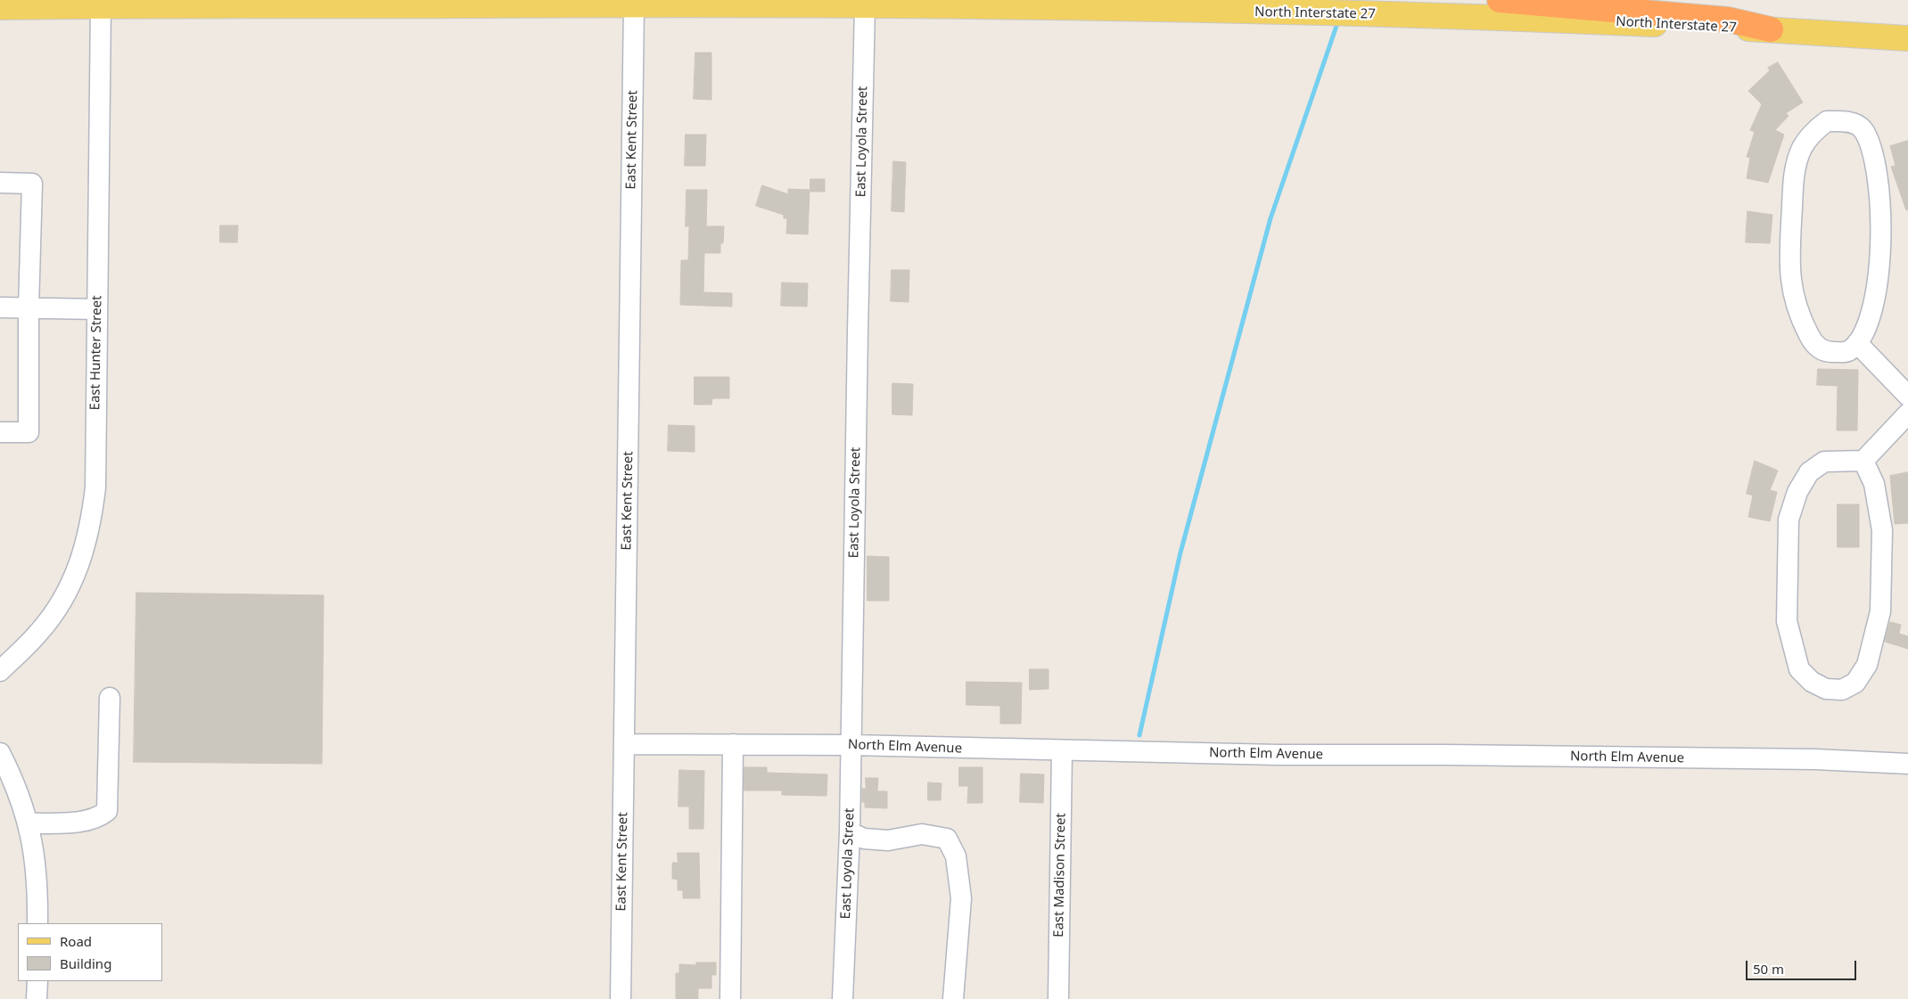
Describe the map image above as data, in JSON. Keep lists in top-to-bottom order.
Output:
{
  "streets": {
    "main road": ["North Interstate 27"],
    "street": [
      "East Kent Street",
      "East Loyola Street",
      "East Hunter Street",
      "North Elm Avenue",
      "East Madison Street"
    ]
  },
  "crossings": [
    ["North Interstate 27", "East Kent Street"],
    ["North Interstate 27", "East Loyola Street"],
    ["North Interstate 27", "East Hunter Street"],
    ["East Kent Street", "North Elm Avenue"],
    ["East Loyola Street", "North Elm Avenue"],
    ["North Elm Avenue", "East Madison Street"]
  ],
  "legend": ["Road", "Building"],
  "scale_bar": "50 m"
}
